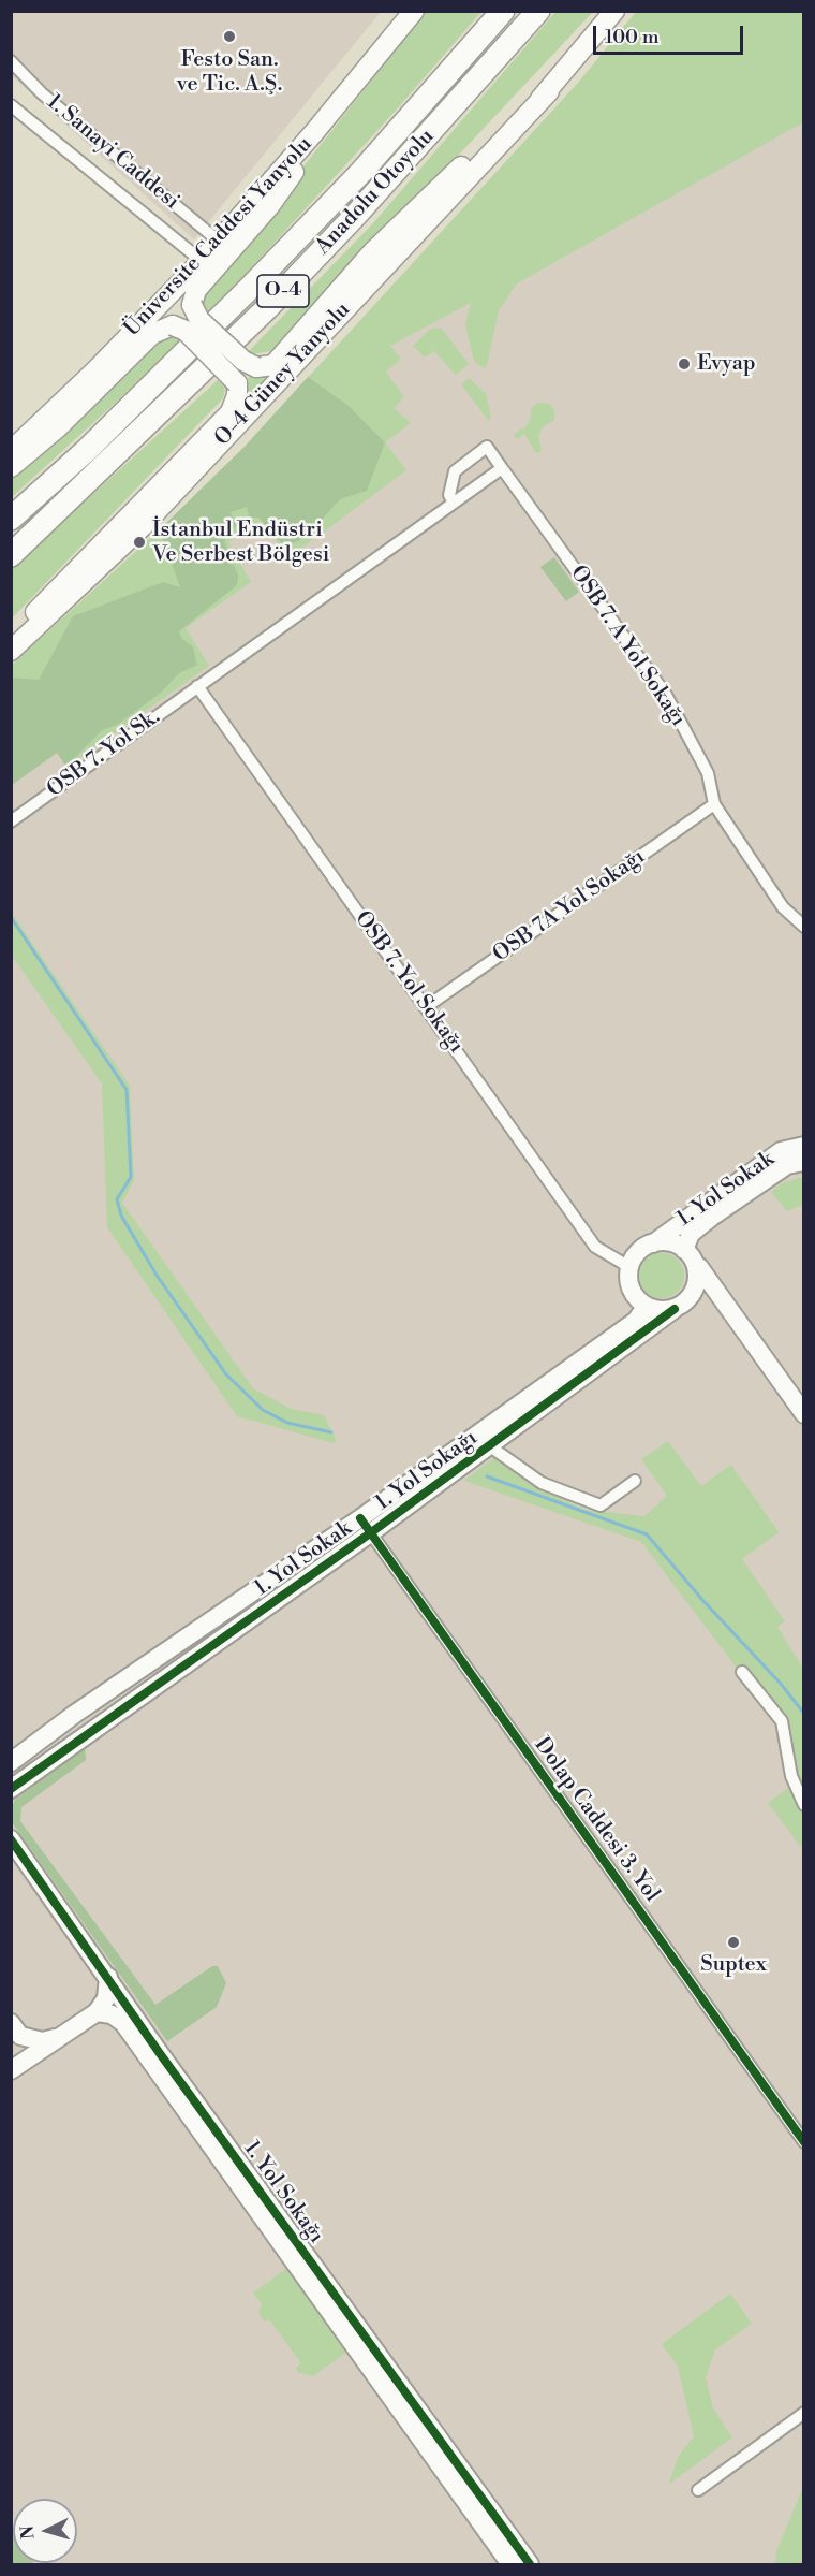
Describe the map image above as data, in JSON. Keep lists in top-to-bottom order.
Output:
{
  "streets": {
    "highway": ["Anadolu Otoyolu", "O-4"],
    "main road": ["Üniversite Caddesi Yanyolu", "O-4 Güney Yanyolu"],
    "street": [
      "1. Sanayi Caddesi",
      "OSB 7. A Yol Sokağı",
      "OSB 7. Yol Sk.",
      "OSB 7A Yol Sokağı",
      "OSB 7. Yol Sokağı",
      "1. Yol Sokak",
      "1. Yol Sokağı",
      "Dolap Caddesi 3. Yol"
    ]
  },
  "crossings": [
    ["1. Sanayi Caddesi", "Üniversite Caddesi Yanyolu"],
    ["OSB 7. A Yol Sokağı", "OSB 7A Yol Sokağı"],
    ["OSB 7. Yol Sk.", "OSB 7. Yol Sokağı"],
    ["OSB 7A Yol Sokağı", "OSB 7. Yol Sokağı"],
    ["OSB 7. Yol Sokağı", "1. Yol Sokak"],
    ["OSB 7. Yol Sokağı", "1. Yol Sokağı"],
    ["1. Yol Sokak", "1. Yol Sokağı"],
    ["1. Yol Sokak", "Dolap Caddesi 3. Yol"],
    ["1. Yol Sokağı", "Dolap Caddesi 3. Yol"]
  ],
  "places": [
    "Festo San. ve Tic. A.Ş.",
    "Evyap",
    "İstanbul Endüstri Ve Serbest Bölgesi",
    "Suptex"
  ],
  "scale_bar": "100 m",
  "north": "left"
}
